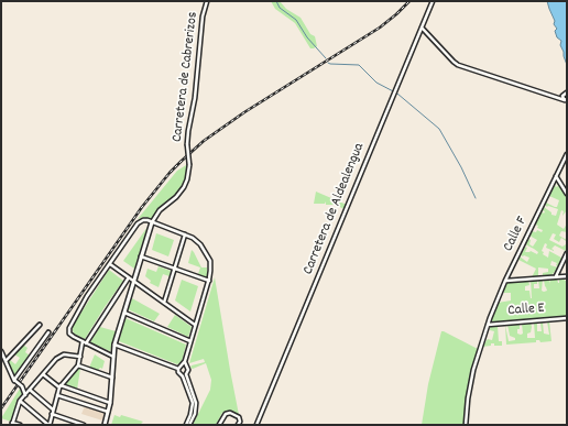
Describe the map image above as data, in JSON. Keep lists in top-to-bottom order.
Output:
{
  "streets": {
    "street": [
      "Carretera de Cabrerizos",
      "Carretera de Aldealengua",
      "Calle F",
      "Calle E"
    ]
  },
  "crossings": [
    ["Calle F", "Calle E"]
  ]
}
